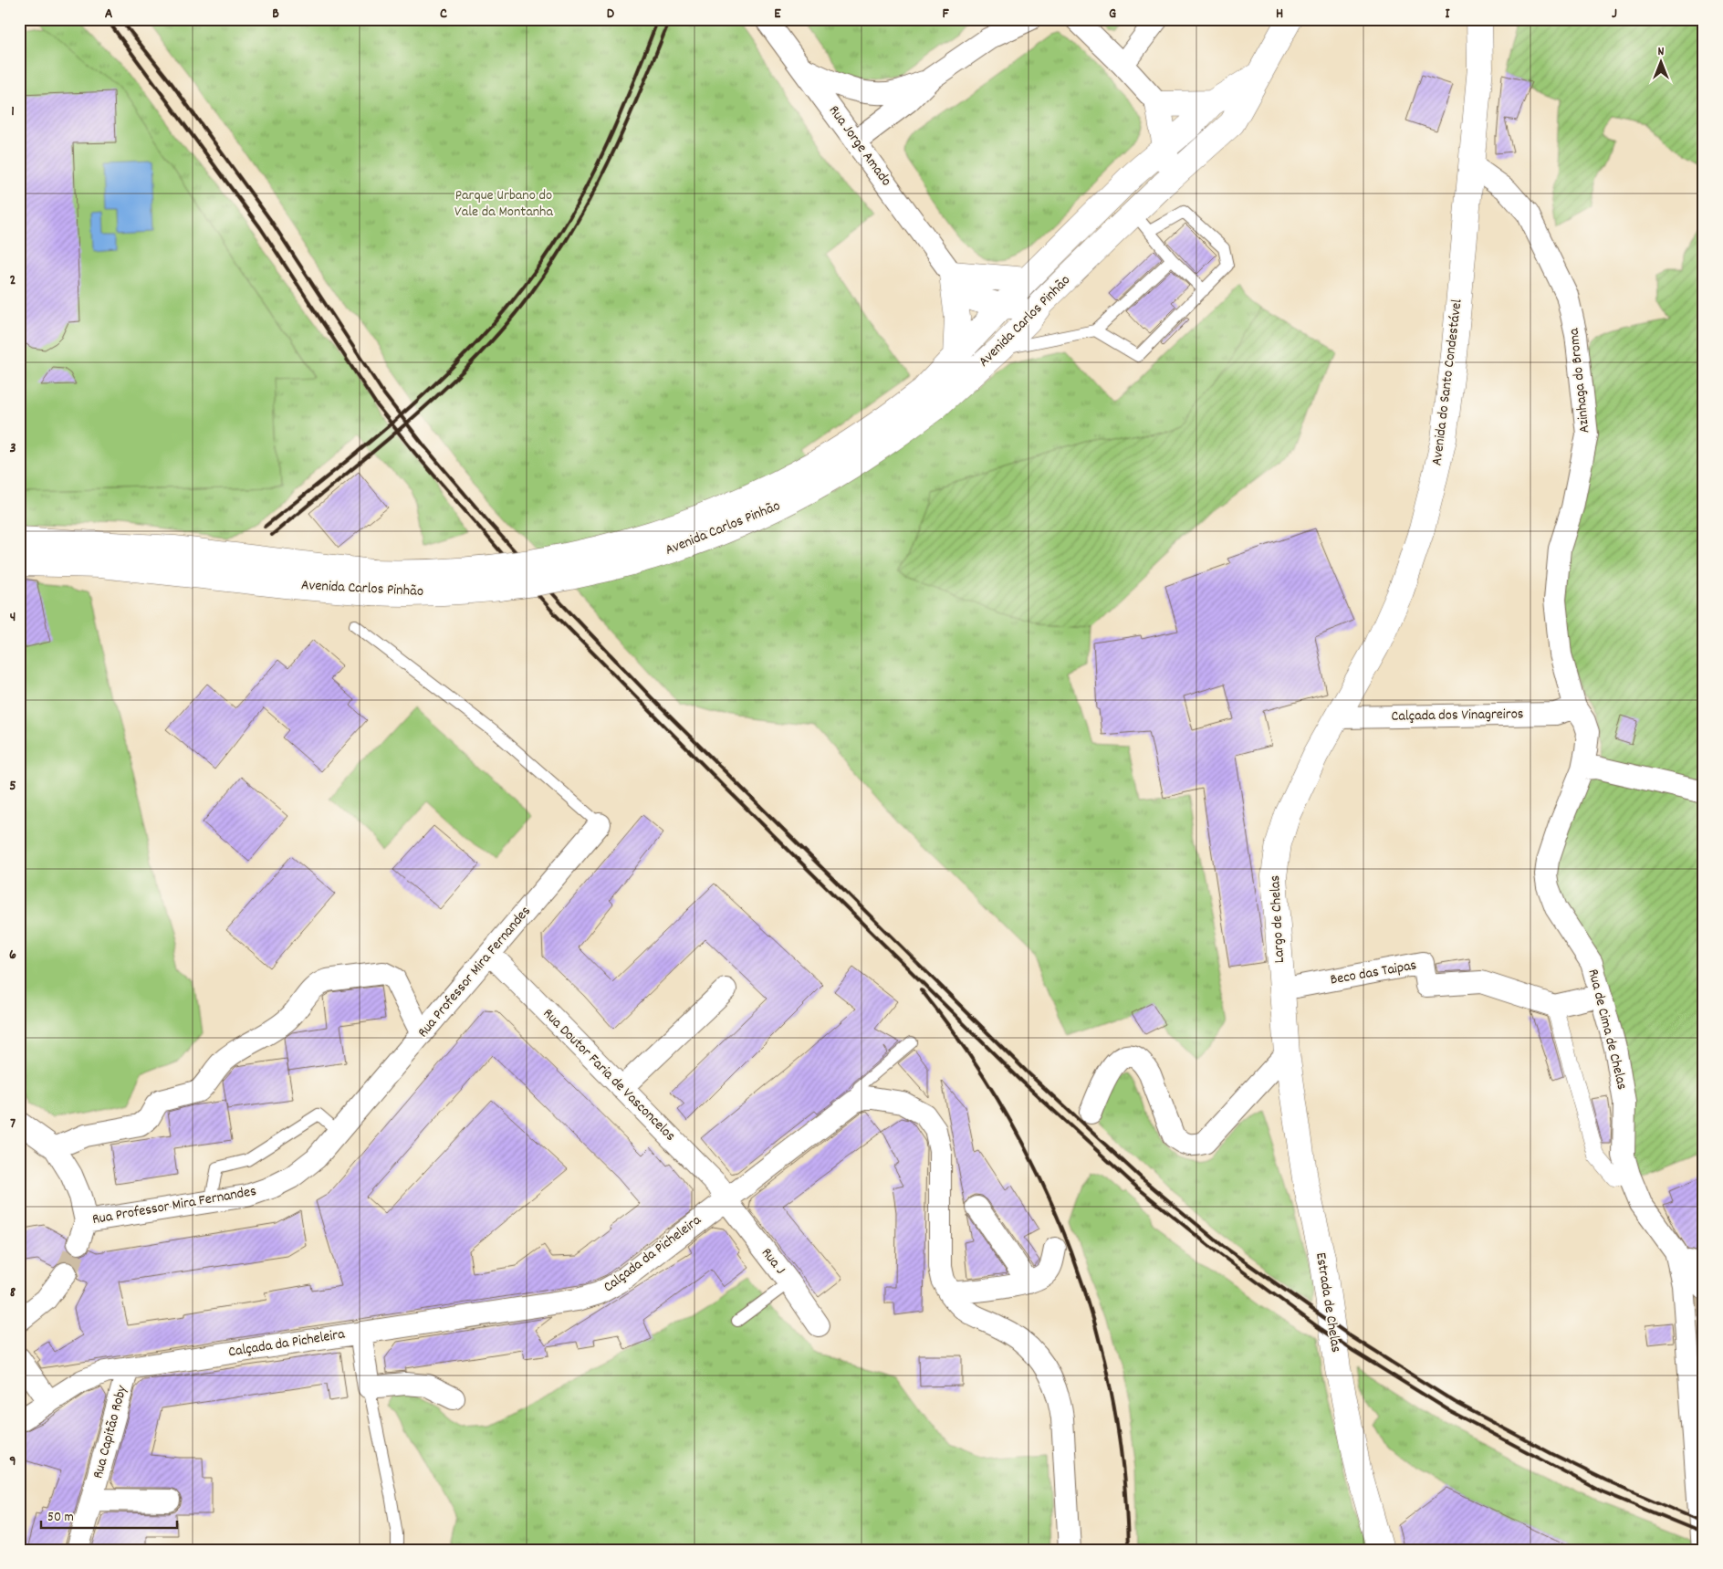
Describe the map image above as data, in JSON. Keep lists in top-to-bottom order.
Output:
{
  "streets": {
    "main road": [
      "Avenida Carlos Pinhão",
      "Avenida do Santo Condestável",
      "Largo de Chelas",
      "Estrada de Chelas"
    ],
    "street": [
      "Rua Jorge Amado",
      "Azinhaga do Broma",
      "Calçada dos Vinagreiros",
      "Rua Professor Mira Fernandes",
      "Beco das Taipas",
      "Rua de Cima de Chelas",
      "Rua Doutor Faria de Vasconcelos",
      "Calçada da Picheleira",
      "Rua J",
      "Rua Capitão Roby"
    ]
  },
  "crossings": [
    ["Azinhaga do Broma", "Avenida do Santo Condestável"],
    ["Azinhaga do Broma", "Calçada dos Vinagreiros"],
    ["Azinhaga do Broma", "Rua de Cima de Chelas"],
    ["Avenida do Santo Condestável", "Calçada dos Vinagreiros"],
    ["Avenida do Santo Condestável", "Largo de Chelas"],
    ["Calçada dos Vinagreiros", "Largo de Chelas"],
    ["Calçada dos Vinagreiros", "Rua de Cima de Chelas"],
    ["Largo de Chelas", "Beco das Taipas"],
    ["Largo de Chelas", "Estrada de Chelas"],
    ["Rua Professor Mira Fernandes", "Rua Doutor Faria de Vasconcelos"],
    ["Rua Doutor Faria de Vasconcelos", "Calçada da Picheleira"],
    ["Rua Doutor Faria de Vasconcelos", "Rua J"],
    ["Calçada da Picheleira", "Rua J"],
    ["Calçada da Picheleira", "Rua Capitão Roby"]
  ],
  "parks": ["Parque Urbano do Vale da Montanha"],
  "scale_bar": "50 m",
  "north": "top",
  "grid": {
    "columns": [
      "A",
      "B",
      "C",
      "D",
      "E",
      "F",
      "G",
      "H",
      "I",
      "J"
    ],
    "rows": [
      "1",
      "2",
      "3",
      "4",
      "5",
      "6",
      "7",
      "8",
      "9"
    ]
  }
}
